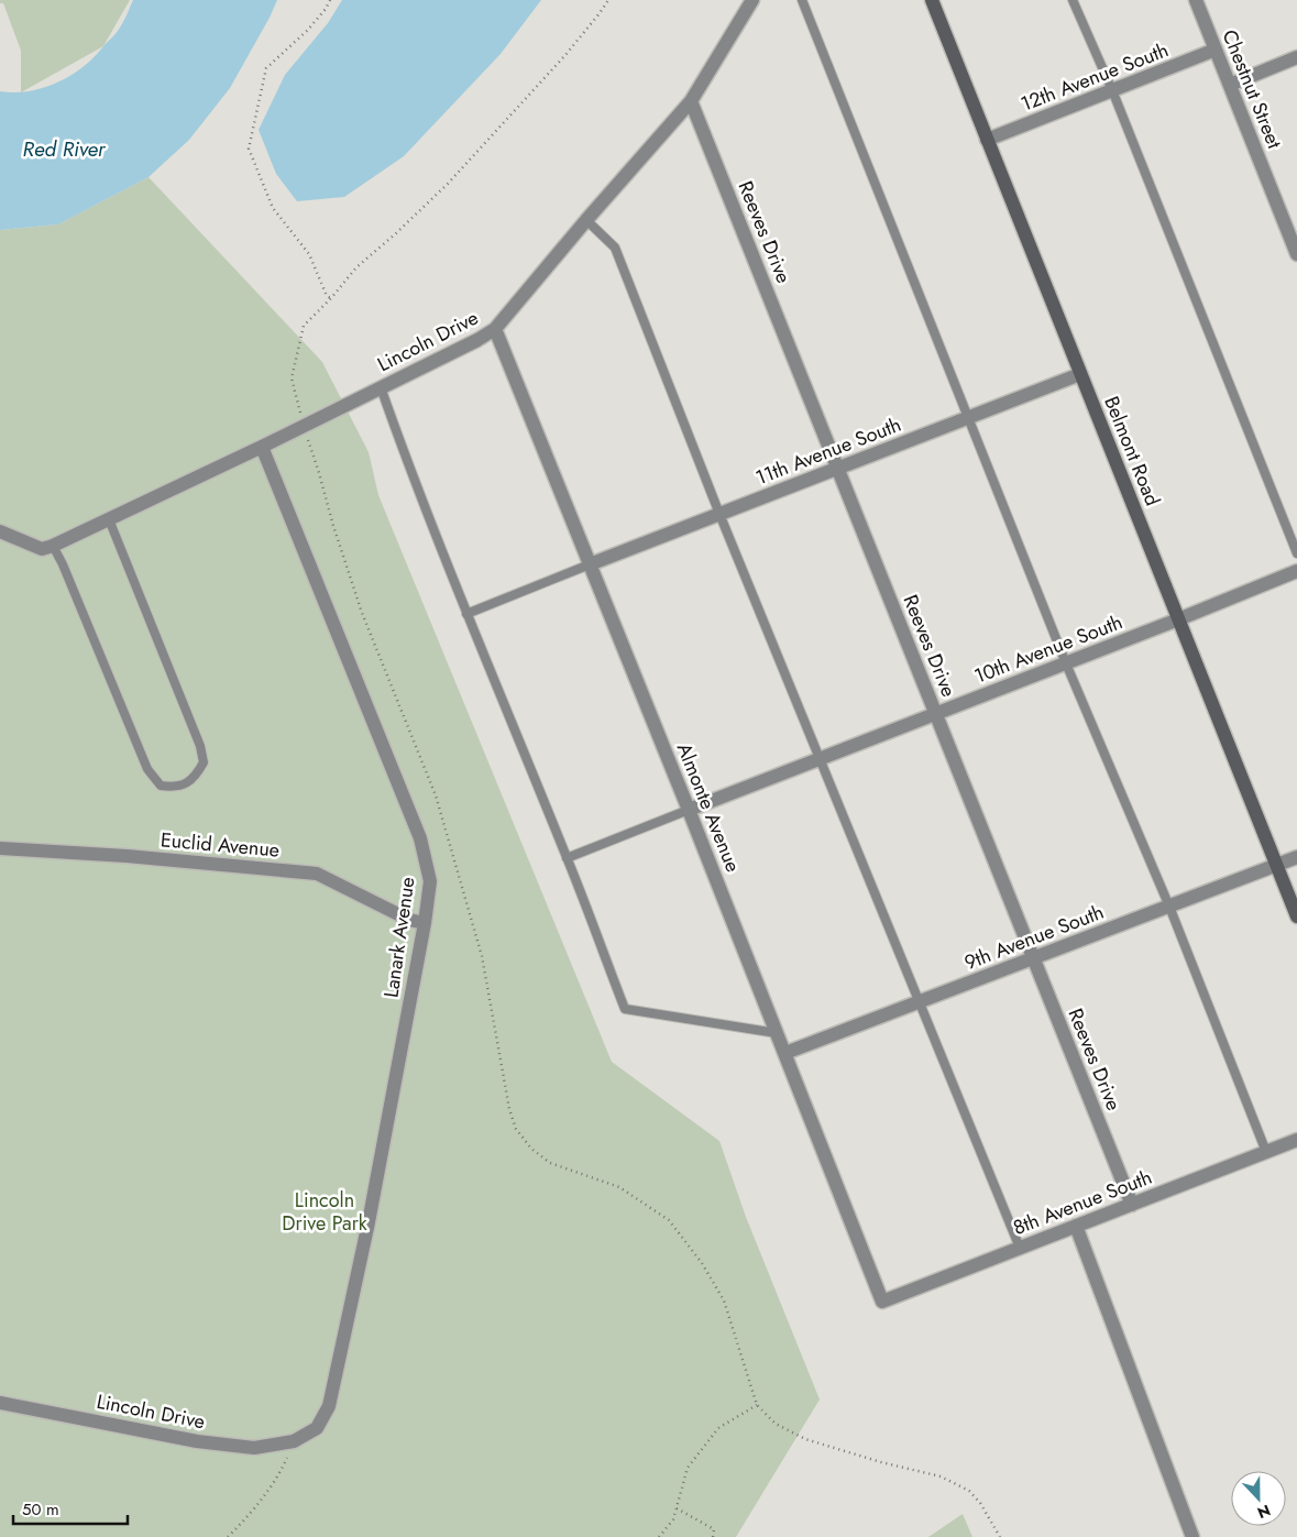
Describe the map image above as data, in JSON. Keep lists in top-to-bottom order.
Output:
{
  "streets": {
    "street": [
      "12th Avenue South",
      "Chestnut Street",
      "Reeves Drive",
      "Lincoln Drive",
      "11th Avenue South",
      "Belmont Road",
      "10th Avenue South",
      "Almonte Avenue",
      "Euclid Avenue",
      "Lanark Avenue",
      "9th Avenue South",
      "8th Avenue South"
    ]
  },
  "crossings": [
    ["12th Avenue South", "Chestnut Street"],
    ["12th Avenue South", "Belmont Road"],
    ["Reeves Drive", "Lincoln Drive"],
    ["Reeves Drive", "11th Avenue South"],
    ["Reeves Drive", "10th Avenue South"],
    ["Reeves Drive", "9th Avenue South"],
    ["Reeves Drive", "8th Avenue South"],
    ["Lincoln Drive", "Almonte Avenue"],
    ["Lincoln Drive", "Lanark Avenue"],
    ["11th Avenue South", "Belmont Road"],
    ["11th Avenue South", "Almonte Avenue"],
    ["Belmont Road", "10th Avenue South"],
    ["Belmont Road", "9th Avenue South"],
    ["10th Avenue South", "Almonte Avenue"],
    ["Almonte Avenue", "9th Avenue South"],
    ["Almonte Avenue", "8th Avenue South"],
    ["Euclid Avenue", "Lanark Avenue"]
  ],
  "water": ["Red River"],
  "parks": ["Lincoln Drive Park"],
  "scale_bar": "50 m",
  "north": "bottom"
}
